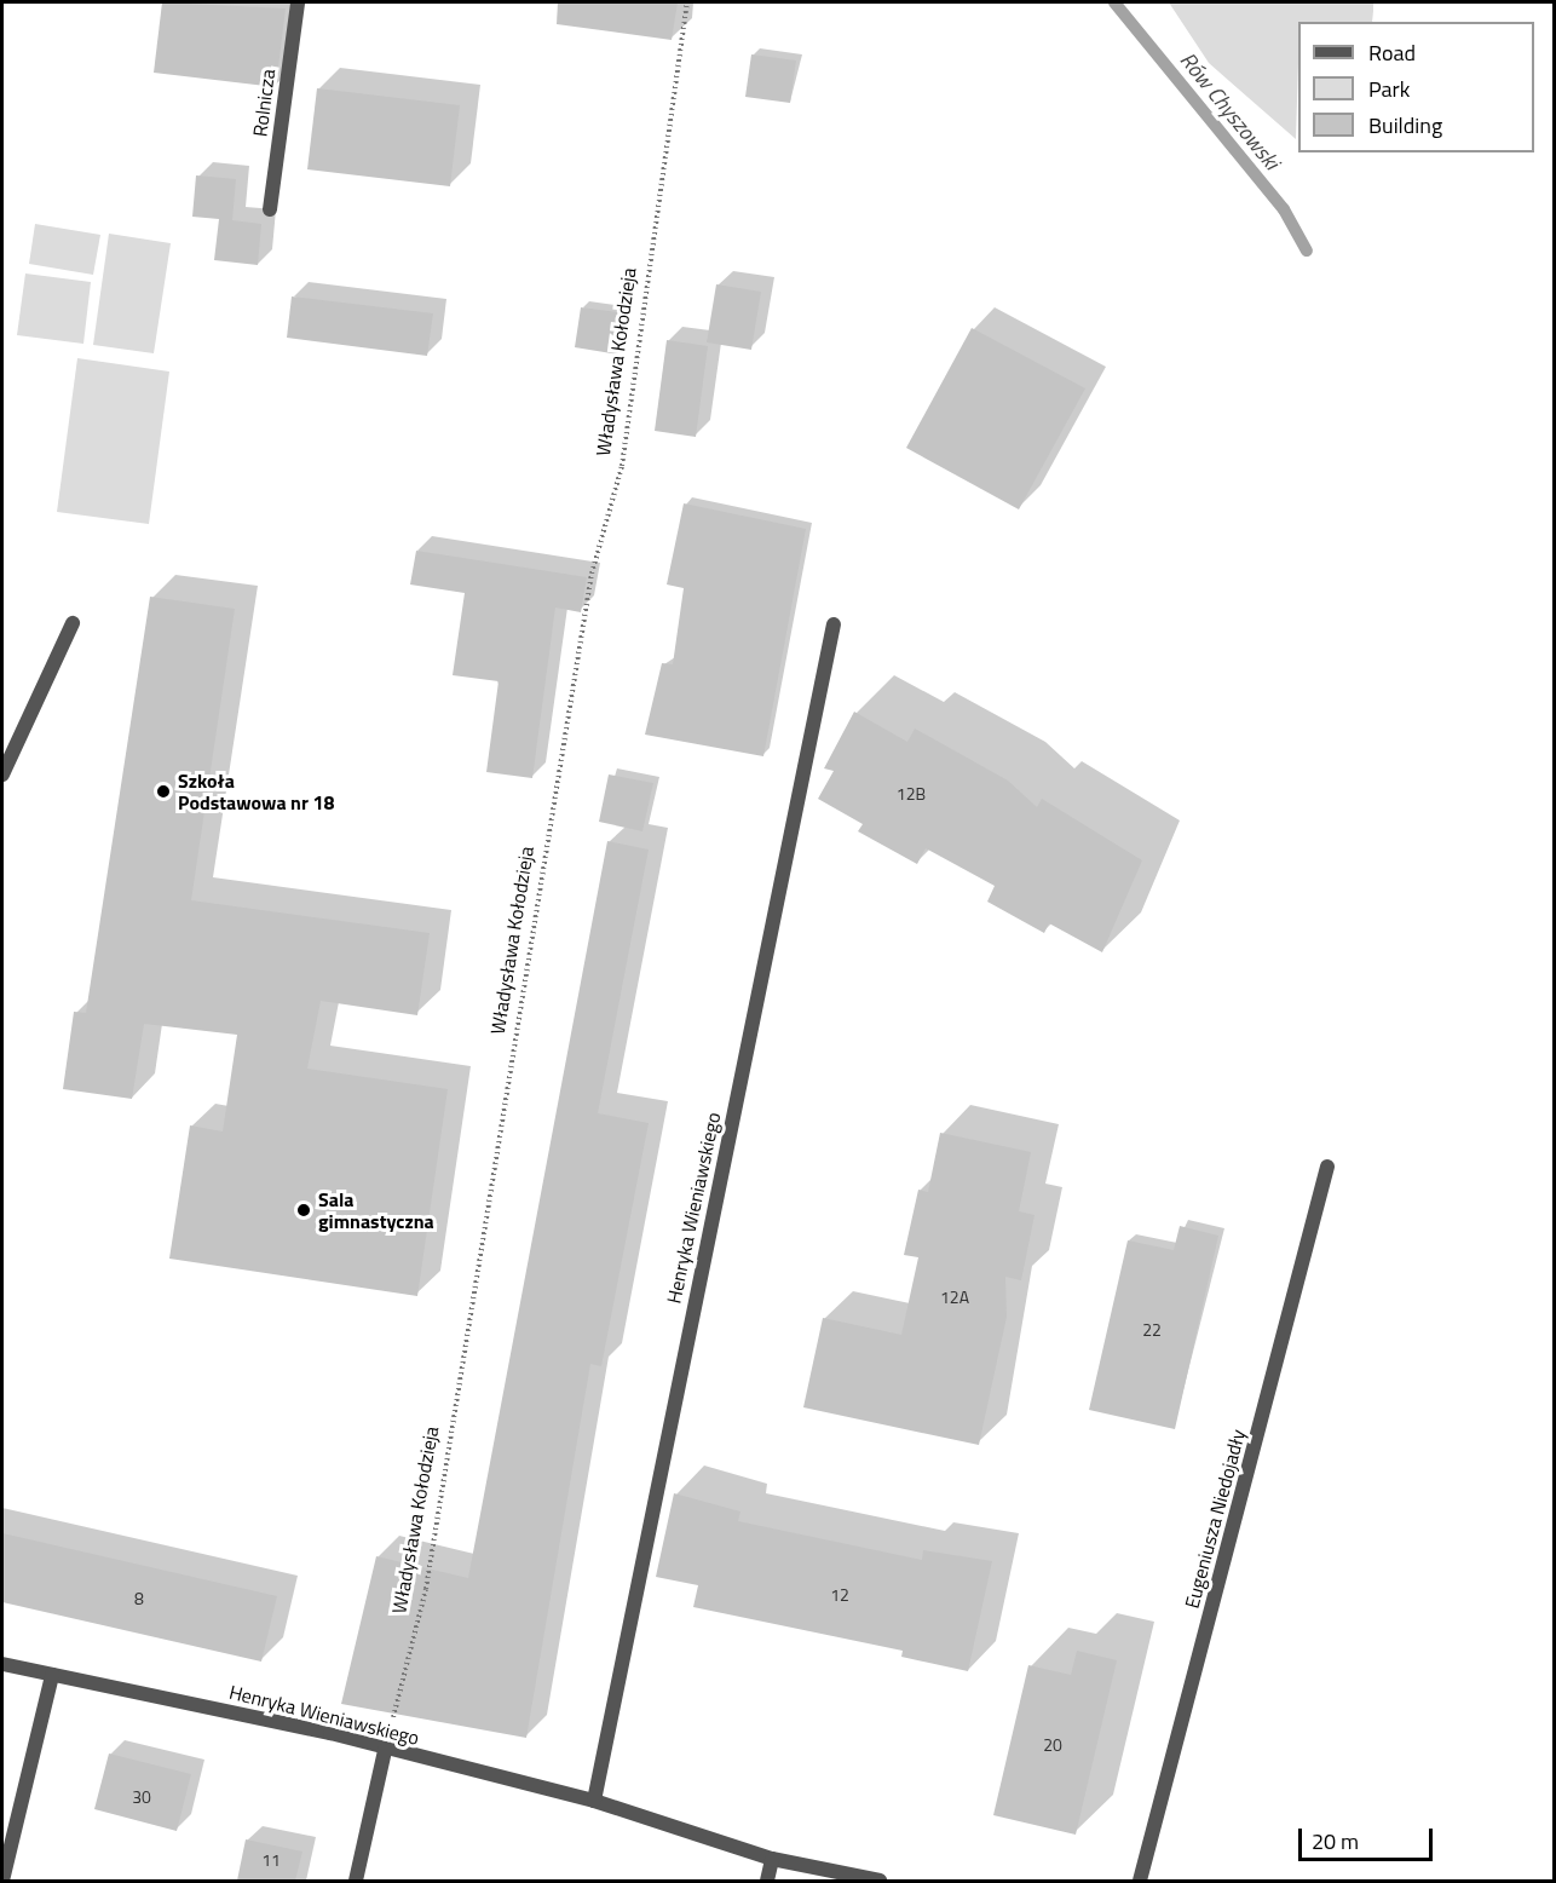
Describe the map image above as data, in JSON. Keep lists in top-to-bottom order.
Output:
{
  "streets": {
    "street": ["Rolnicza", "Henryka Wieniawskiego", "Eugeniusza Niedojadły"],
    "path": ["Władysława Kołodzieja"]
  },
  "crossings": [
    ["Władysława Kołodzieja", "Henryka Wieniawskiego"]
  ],
  "water": ["Rów Chyszowski"],
  "places": ["Szkoła Podstawowa nr 18", "Sala gimnastyczna"],
  "house_numbers": [
    "12B",
    "12A",
    "22",
    "12",
    "8",
    "20",
    "30",
    "11"
  ],
  "legend": ["Road", "Park", "Building"],
  "scale_bar": "20 m"
}
